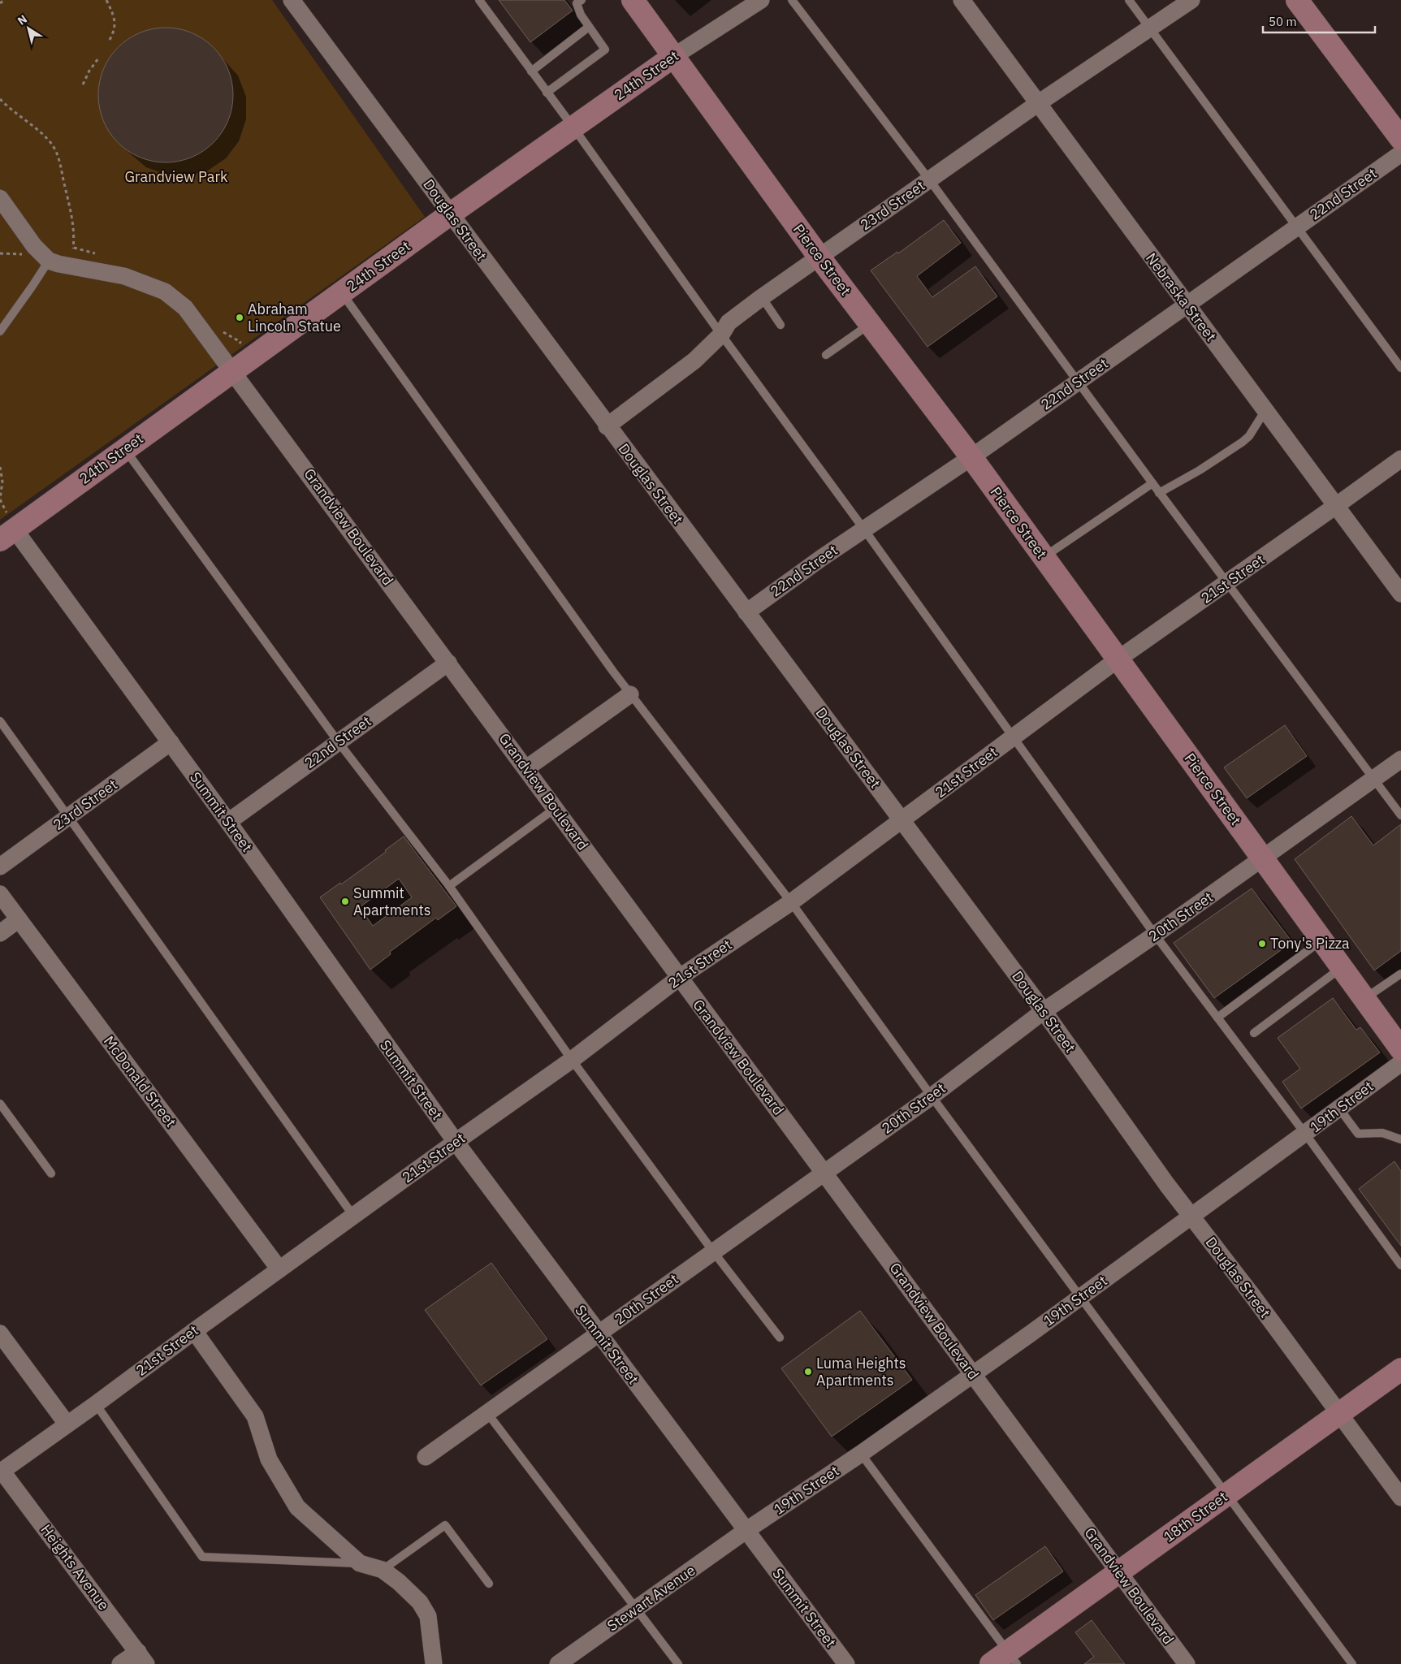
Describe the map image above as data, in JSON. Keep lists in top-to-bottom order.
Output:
{
  "streets": {
    "main road": ["24th Street", "Pierce Street", "18th Street"],
    "street": [
      "22nd Street",
      "23rd Street",
      "Douglas Street",
      "Nebraska Street",
      "Grandview Boulevard",
      "21st Street",
      "Summit Street",
      "20th Street",
      "McDonald Street",
      "19th Street",
      "Heights Avenue",
      "Stewart Avenue"
    ]
  },
  "crossings": [
    ["24th Street", "Douglas Street"],
    ["24th Street", "Pierce Street"],
    ["24th Street", "Grandview Boulevard"],
    ["24th Street", "Summit Street"],
    ["22nd Street", "Douglas Street"],
    ["22nd Street", "Pierce Street"],
    ["22nd Street", "Nebraska Street"],
    ["22nd Street", "Grandview Boulevard"],
    ["22nd Street", "Summit Street"],
    ["23rd Street", "Douglas Street"],
    ["23rd Street", "Pierce Street"],
    ["23rd Street", "Nebraska Street"],
    ["23rd Street", "Summit Street"],
    ["Douglas Street", "21st Street"],
    ["Douglas Street", "20th Street"],
    ["Douglas Street", "19th Street"],
    ["Douglas Street", "18th Street"],
    ["Pierce Street", "21st Street"],
    ["Pierce Street", "20th Street"],
    ["Nebraska Street", "21st Street"],
    ["Grandview Boulevard", "21st Street"],
    ["Grandview Boulevard", "20th Street"],
    ["Grandview Boulevard", "19th Street"],
    ["Grandview Boulevard", "18th Street"],
    ["21st Street", "Summit Street"],
    ["21st Street", "McDonald Street"],
    ["21st Street", "Heights Avenue"],
    ["Summit Street", "20th Street"],
    ["Summit Street", "19th Street"],
    ["Summit Street", "Stewart Avenue"],
    ["19th Street", "Stewart Avenue"]
  ],
  "parks": ["Grandview Park"],
  "places": [
    "Abraham Lincoln Statue",
    "Summit Apartments",
    "Tony's Pizza",
    "Luma Heights Apartments"
  ],
  "scale_bar": "50 m",
  "north": "top left"
}
